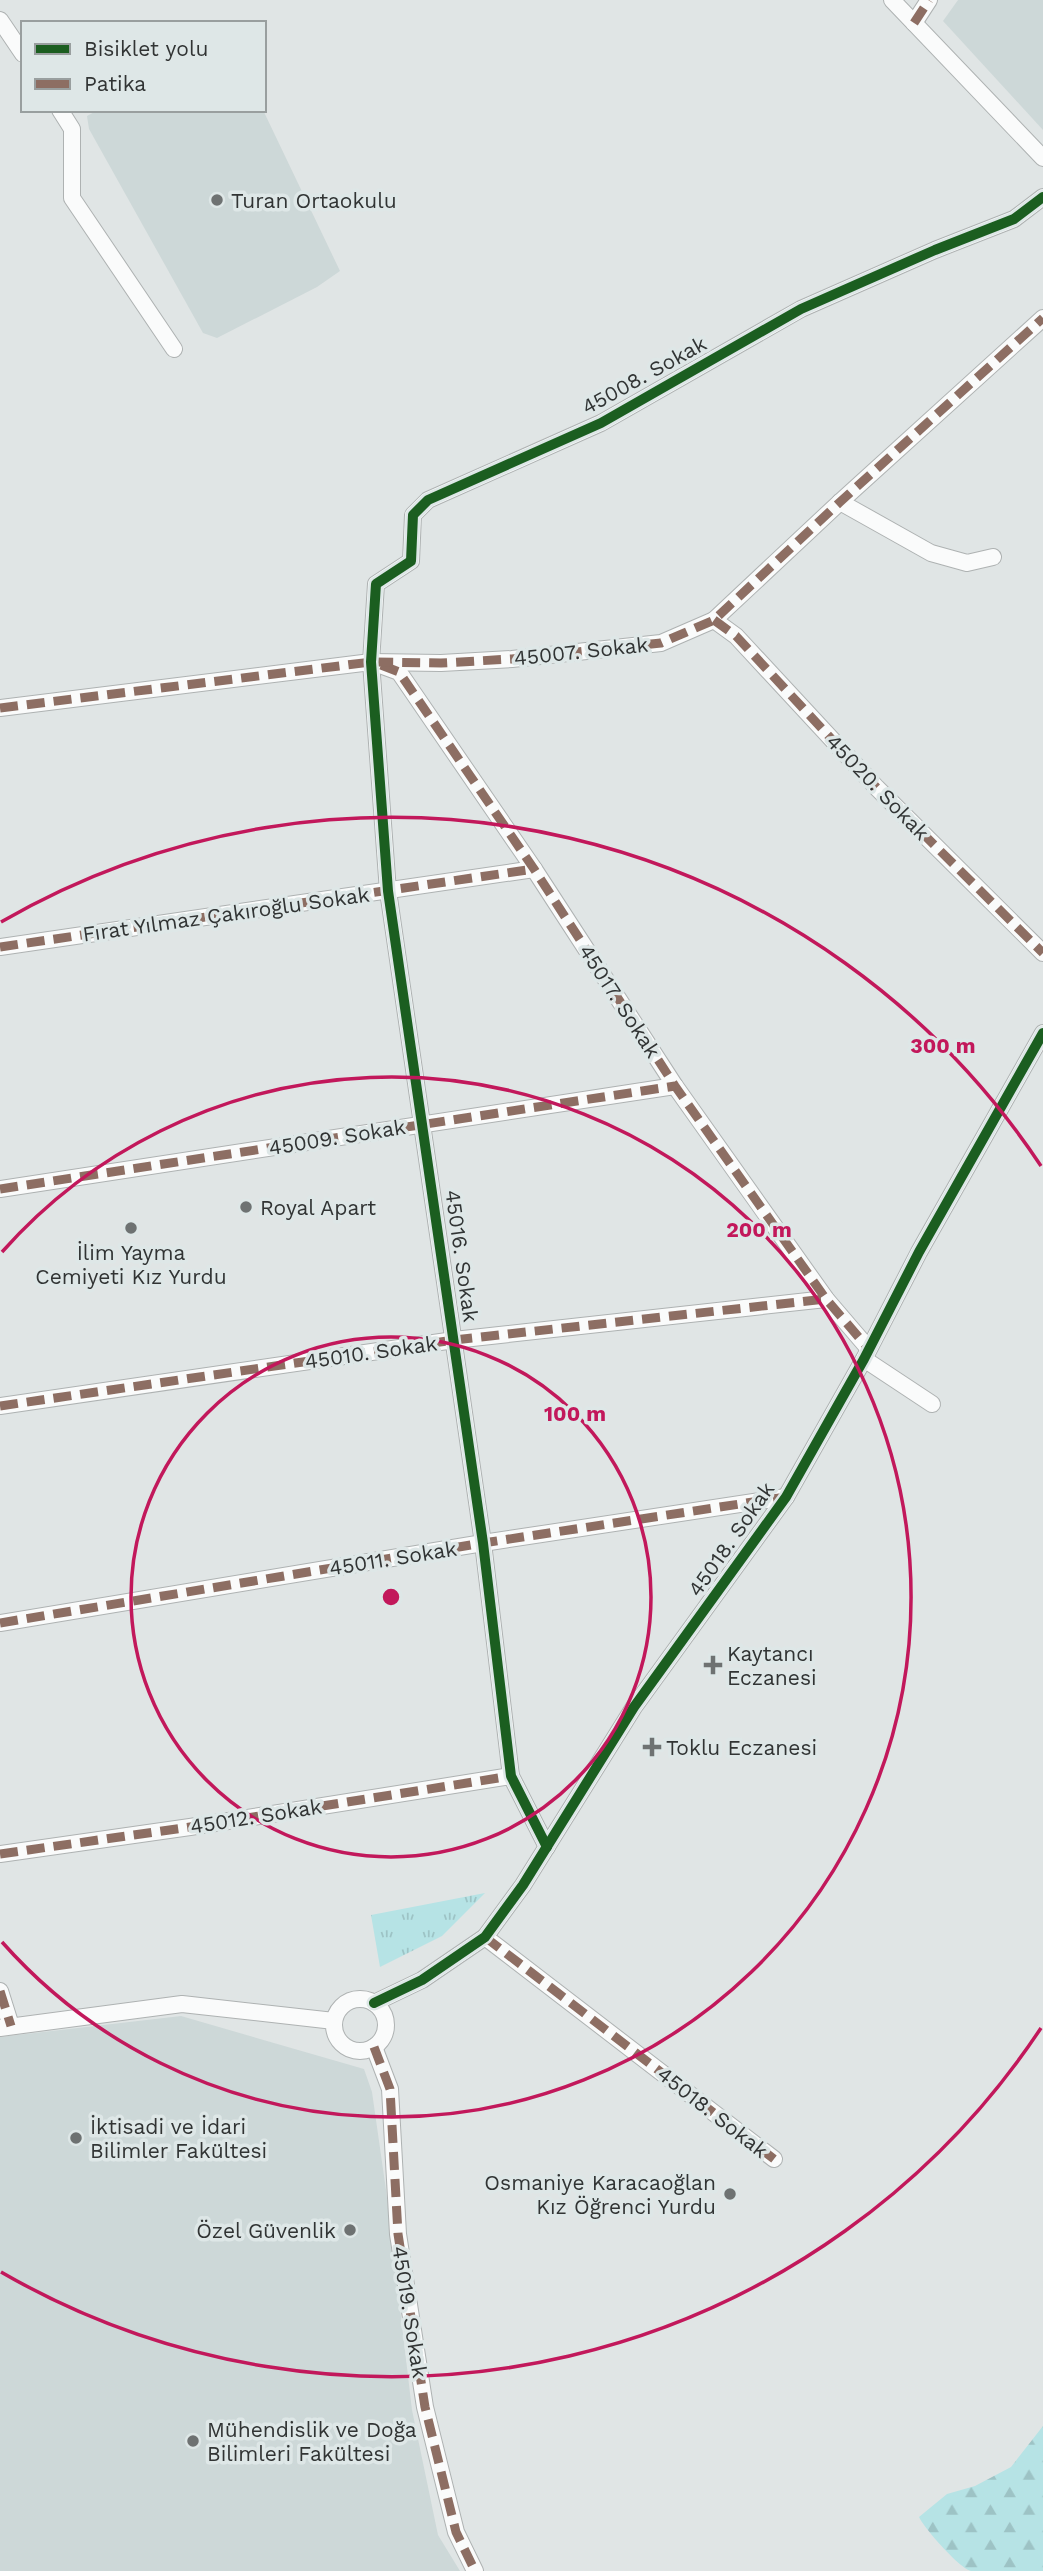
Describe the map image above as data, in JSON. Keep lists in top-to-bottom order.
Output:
{
  "streets": {
    "street": [
      "45008. Sokak",
      "45007. Sokak",
      "45020. Sokak",
      "Fırat Yılmaz Çakıroğlu Sokak",
      "45017. Sokak",
      "45009. Sokak",
      "45016. Sokak",
      "45010. Sokak",
      "45018. Sokak",
      "45011. Sokak",
      "45012. Sokak",
      "45019. Sokak"
    ]
  },
  "crossings": [
    ["45008. Sokak", "45007. Sokak"],
    ["45008. Sokak", "45017. Sokak"],
    ["45008. Sokak", "45016. Sokak"],
    ["45007. Sokak", "45020. Sokak"],
    ["45007. Sokak", "45017. Sokak"],
    ["45007. Sokak", "45016. Sokak"],
    ["Fırat Yılmaz Çakıroğlu Sokak", "45017. Sokak"],
    ["Fırat Yılmaz Çakıroğlu Sokak", "45016. Sokak"],
    ["45017. Sokak", "45009. Sokak"],
    ["45017. Sokak", "45016. Sokak"],
    ["45017. Sokak", "45010. Sokak"],
    ["45017. Sokak", "45018. Sokak"],
    ["45009. Sokak", "45016. Sokak"],
    ["45016. Sokak", "45010. Sokak"],
    ["45016. Sokak", "45018. Sokak"],
    ["45016. Sokak", "45011. Sokak"],
    ["45016. Sokak", "45012. Sokak"],
    ["45018. Sokak", "45011. Sokak"],
    ["45018. Sokak", "45019. Sokak"]
  ],
  "places": {
    "other": [
      "Turan Ortaokulu",
      "Royal Apart",
      "İlim Yayma Cemiyeti Kız Yurdu",
      "İktisadi ve İdari Bilimler Fakültesi",
      "Osmaniye Karacaoğlan Kız Öğrenci Yurdu",
      "Özel Güvenlik",
      "Mühendislik ve Doğa Bilimleri Fakültesi"
    ],
    "health": ["Kaytancı Eczanesi", "Toklu Eczanesi"]
  },
  "legend": ["Bisiklet yolu", "Patika"],
  "rings": ["300 m", "200 m", "100 m"]
}
